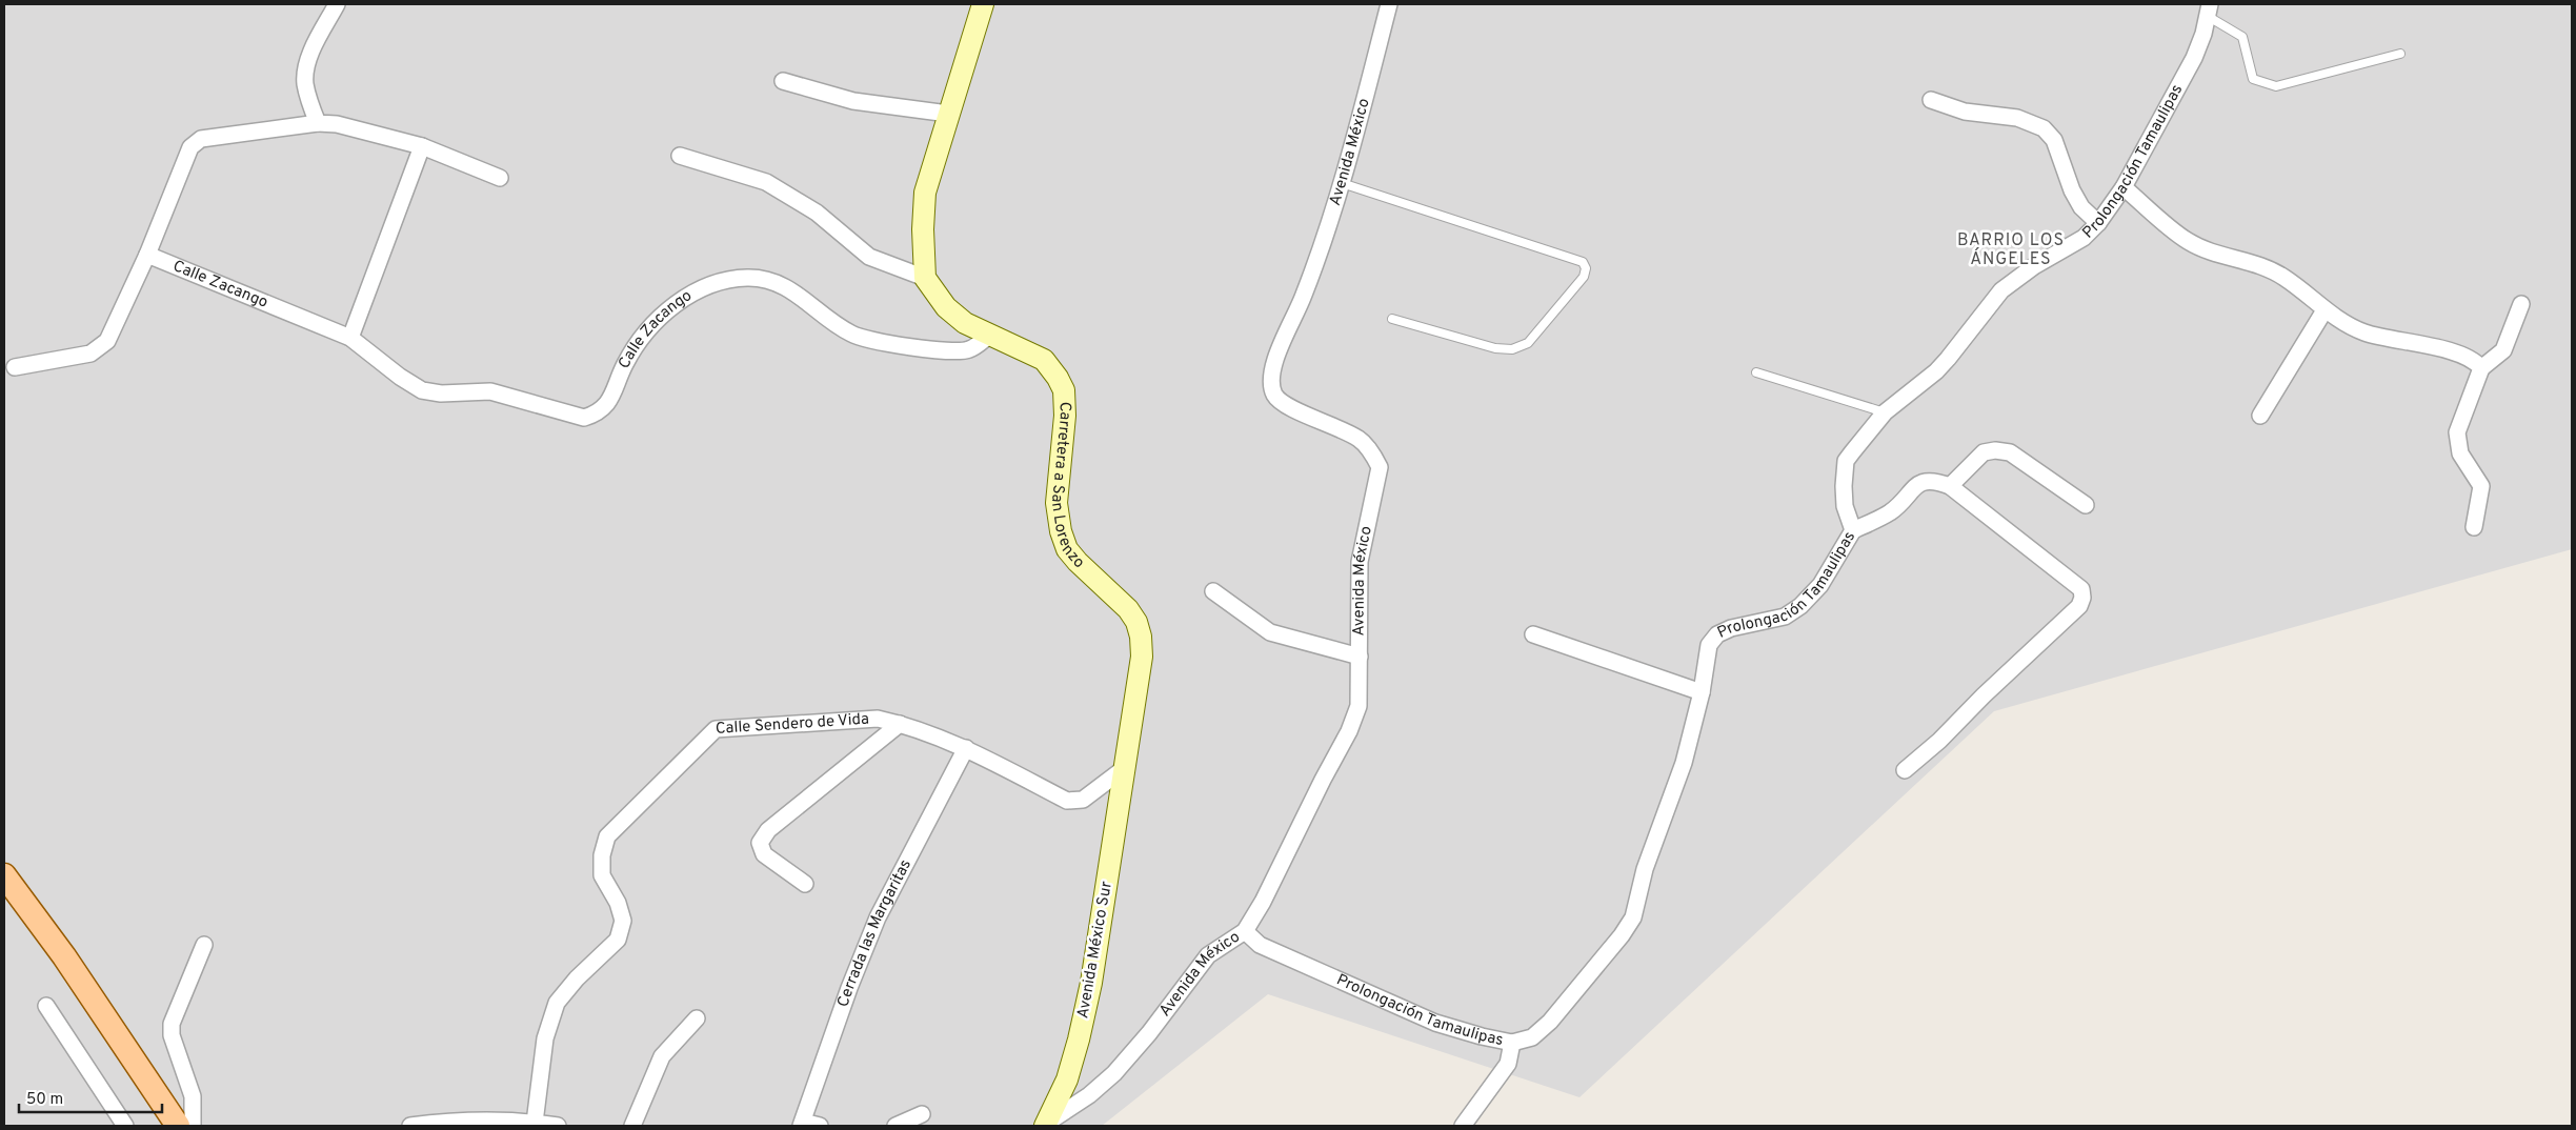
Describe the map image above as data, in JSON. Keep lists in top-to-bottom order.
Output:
{
  "streets": {
    "street": [
      "Avenida México",
      "Prolongación Tamaulipas",
      "Calle Zacango",
      "Carretera a San Lorenzo",
      "Calle Sendero de Vida",
      "Cerrada las Margaritas",
      "Avenida México Sur"
    ]
  },
  "crossings": [
    ["Avenida México", "Prolongación Tamaulipas"],
    ["Avenida México", "Avenida México Sur"],
    ["Calle Zacango", "Carretera a San Lorenzo"],
    ["Carretera a San Lorenzo", "Calle Sendero de Vida"],
    ["Carretera a San Lorenzo", "Avenida México Sur"],
    ["Calle Sendero de Vida", "Cerrada las Margaritas"],
    ["Calle Sendero de Vida", "Avenida México Sur"]
  ],
  "districts": ["BARRIO LOS ÁNGELES"],
  "scale_bar": "50 m"
}
